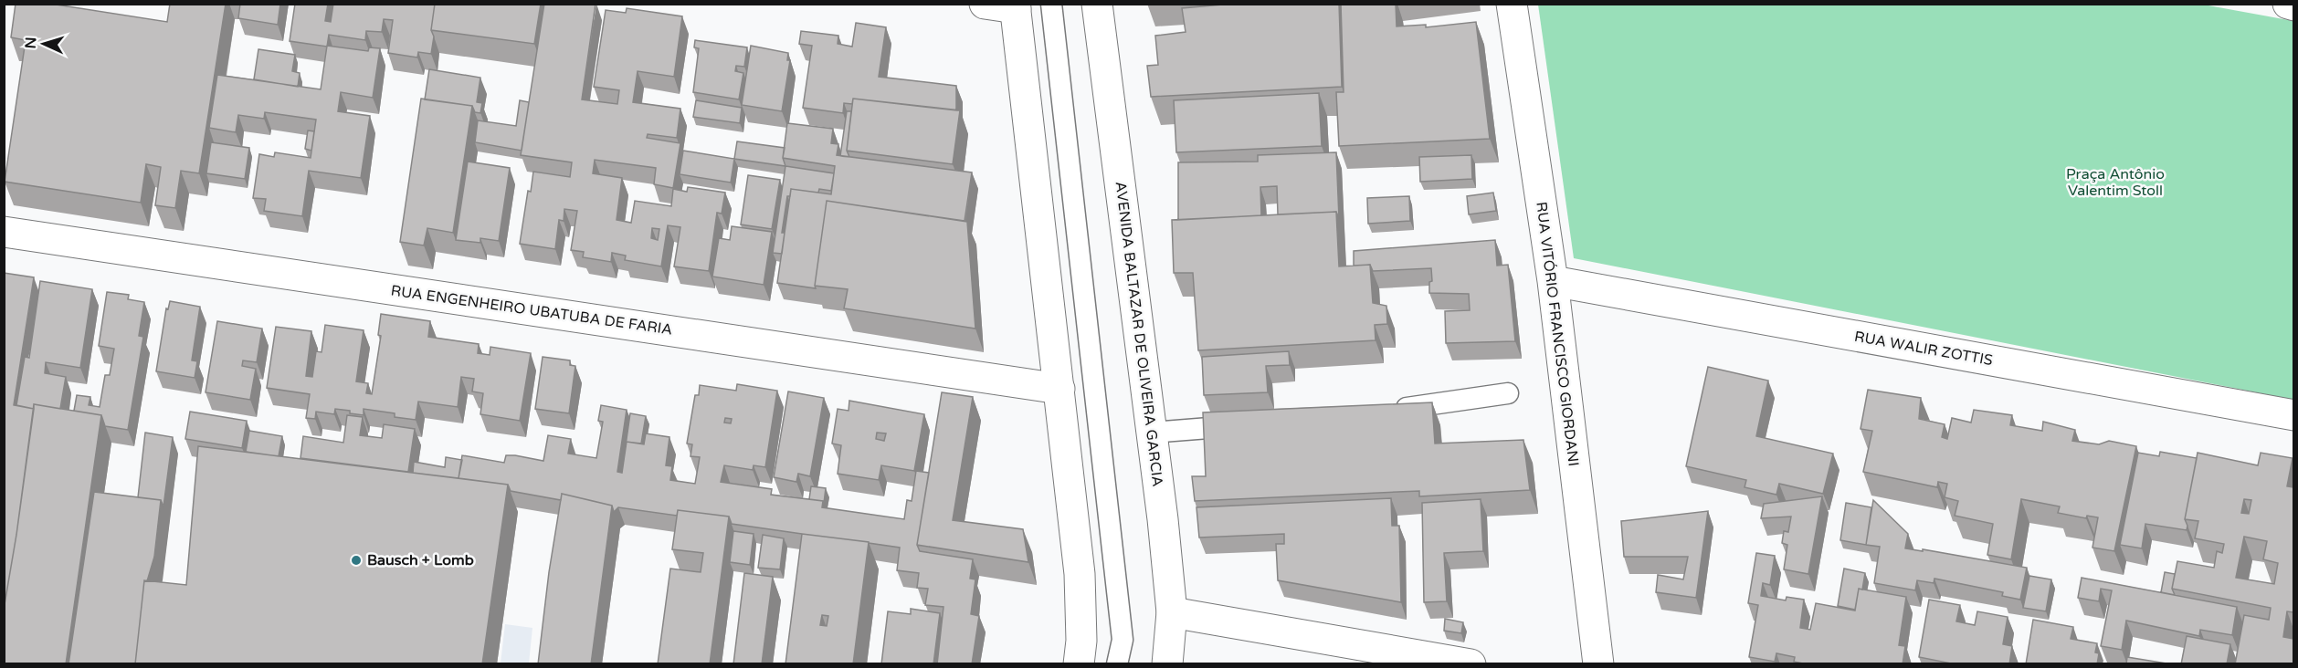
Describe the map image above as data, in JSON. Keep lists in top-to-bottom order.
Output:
{
  "streets": {
    "street": [
      "RUA ENGENHEIRO UBATUBA DE FARIA",
      "AVENIDA BALTAZAR DE OLIVEIRA GARCIA",
      "RUA VITÓRIO FRANCISCO GIORDANI",
      "RUA WALIR ZOTTIS"
    ]
  },
  "crossings": [
    ["RUA VITÓRIO FRANCISCO GIORDANI", "RUA WALIR ZOTTIS"]
  ],
  "parks": ["Praça Antônio Valentim Stoll"],
  "places": ["Bausch + Lomb"],
  "north": "left"
}
